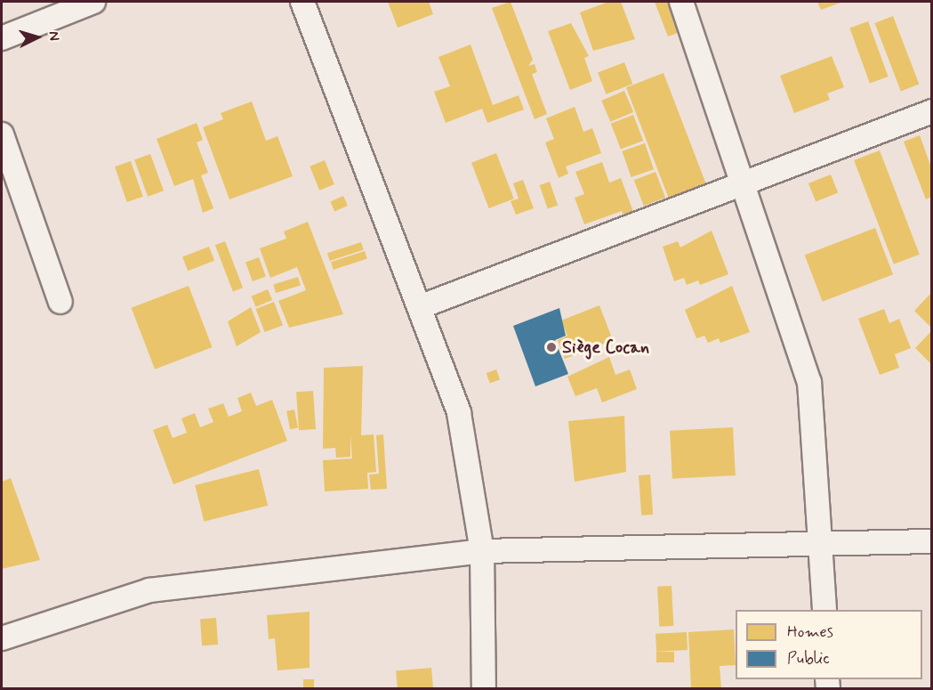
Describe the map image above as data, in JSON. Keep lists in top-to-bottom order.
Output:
{
  "places": ["Siège Cocan"],
  "legend": ["Homes", "Public"],
  "north": "right"
}
